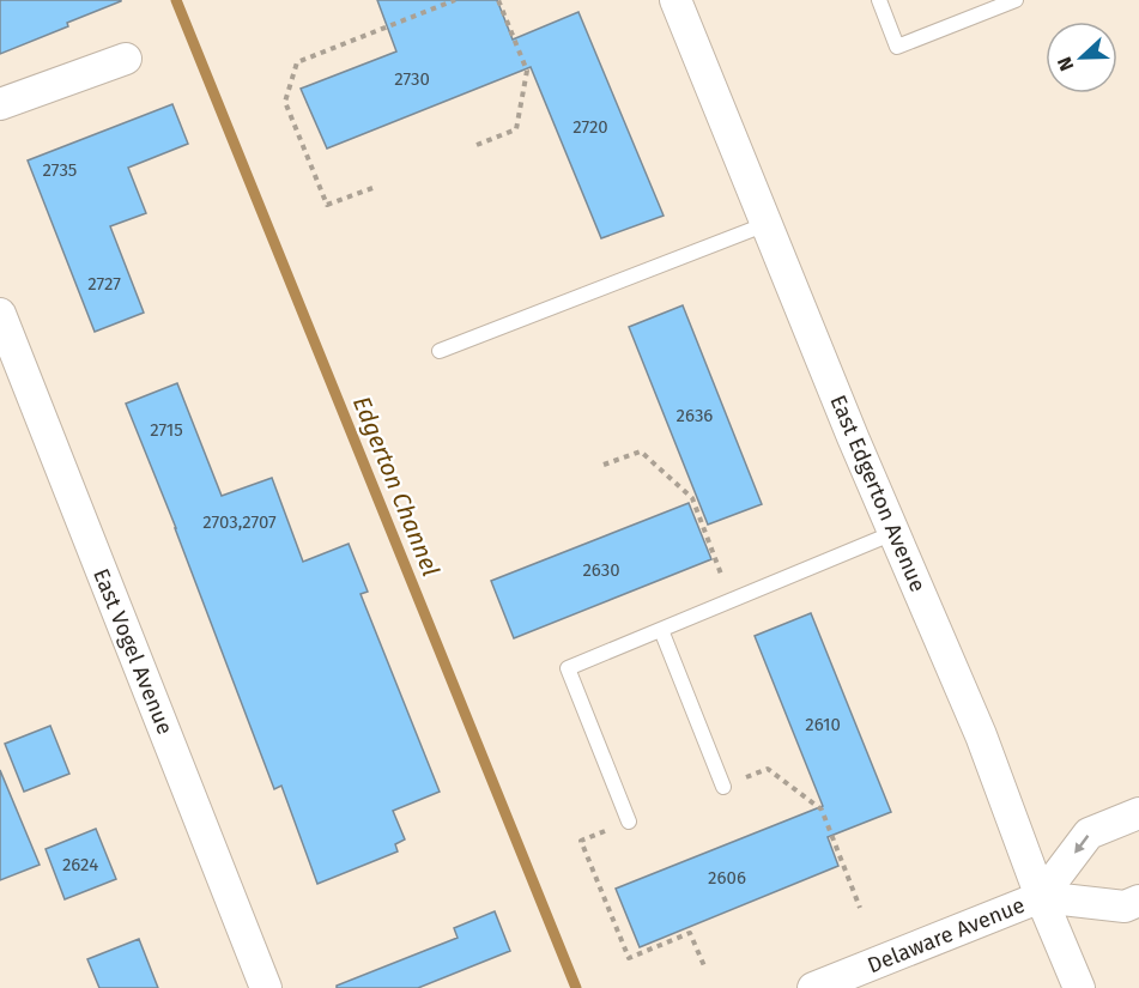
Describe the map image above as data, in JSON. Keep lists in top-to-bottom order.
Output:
{
  "streets": {
    "street": ["East Edgerton Avenue", "East Vogel Avenue", "Delaware Avenue"]
  },
  "crossings": [
    ["East Edgerton Avenue", "Delaware Avenue"]
  ],
  "water": ["Edgerton Channel"],
  "house_numbers": [
    "2730",
    "2720",
    "2735",
    "2727",
    "2636",
    "2715",
    "2703,2707",
    "2630",
    "2610",
    "2624",
    "2606"
  ],
  "north": "left"
}
